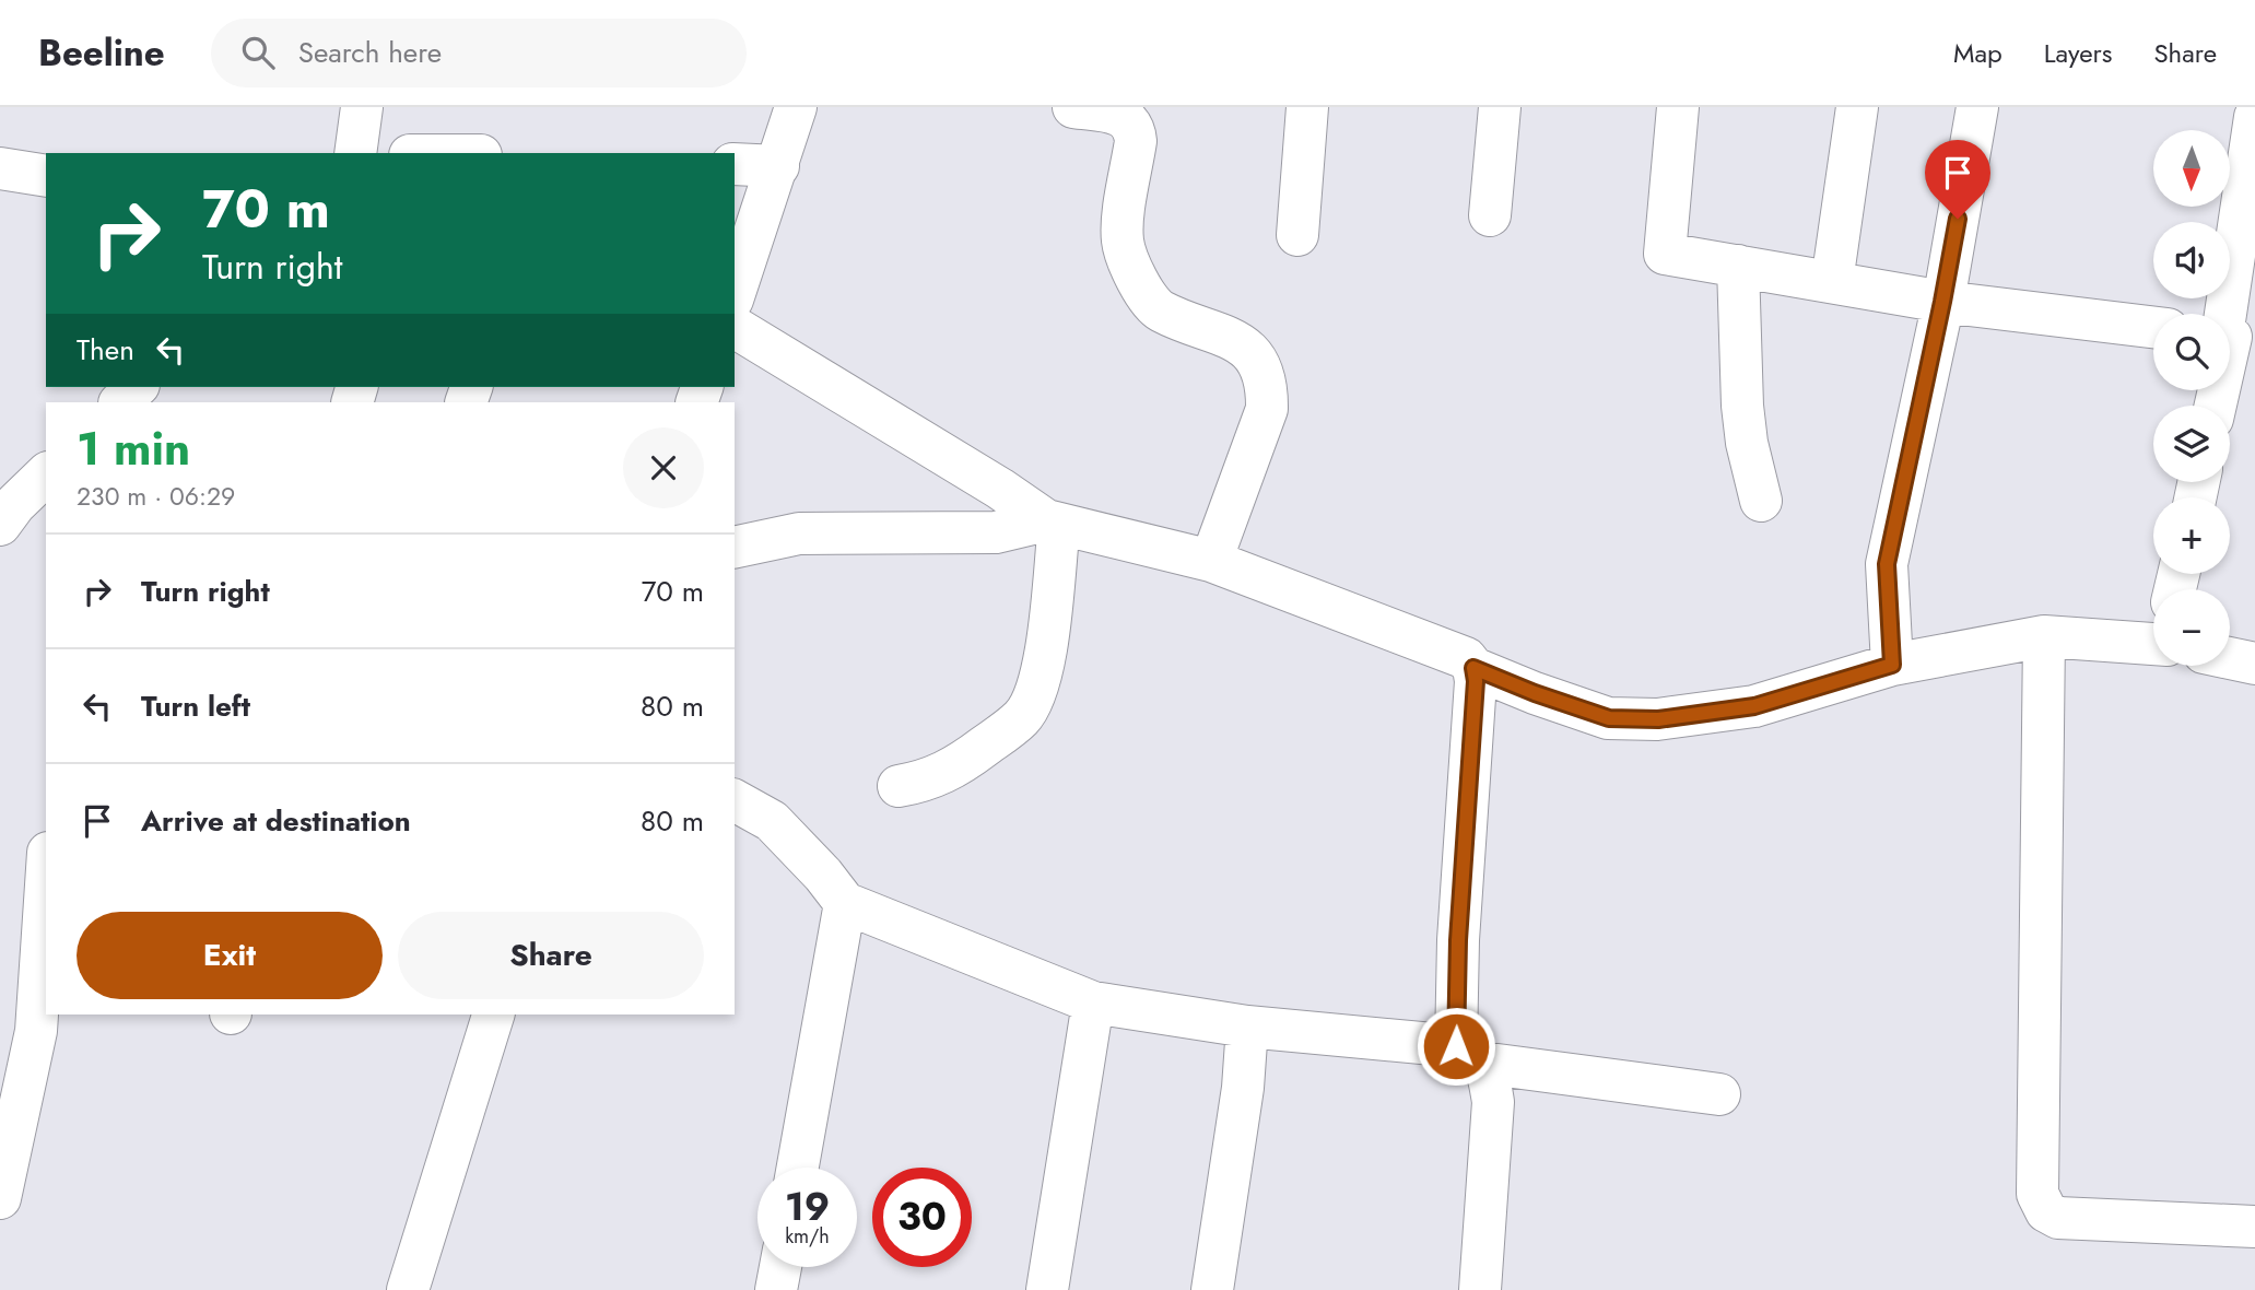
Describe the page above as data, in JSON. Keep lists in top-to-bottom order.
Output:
{
  "north": "bottom",
  "page": {
    "header": "Beeline",
    "search": "Search here",
    "nav": ["Map", "Layers", "Share"],
    "map_buttons": ["+", "−"],
    "turn": ["70 m", "Turn right"],
    "then": "Then",
    "heading": ["1 min", "230 m · 06:29"],
    "list": [
      {
        "name": "Turn right",
        "value": "70 m"
      },
      {
        "name": "Turn left",
        "value": "80 m"
      },
      {
        "name": "Arrive at destination",
        "value": "80 m"
      }
    ],
    "buttons": ["Exit", "Share"],
    "speed": "19 km/h",
    "limit": "30"
  }
}
